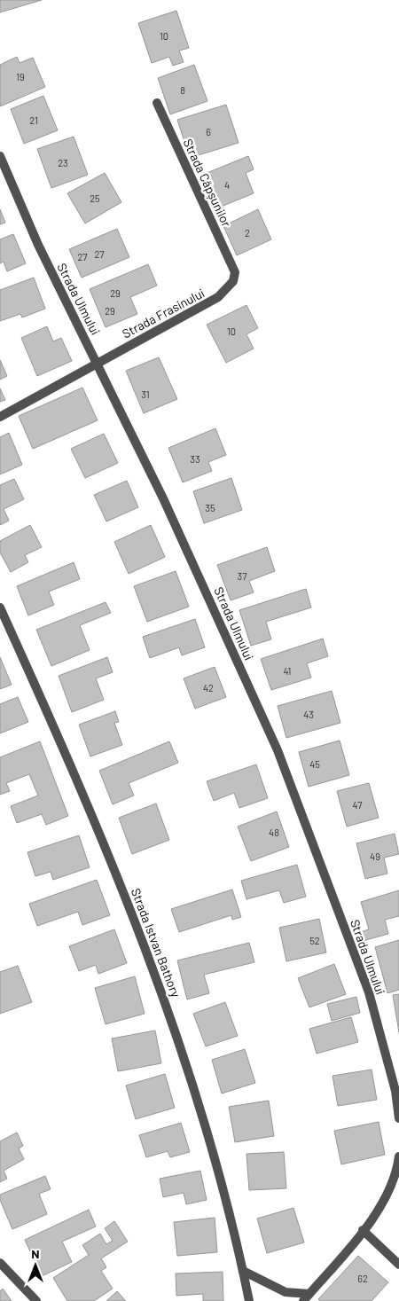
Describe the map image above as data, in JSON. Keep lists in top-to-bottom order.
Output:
{
  "streets": {
    "street": [
      "Strada Căpșunilor",
      "Strada Ulmului",
      "Strada Frasinului",
      "Strada Istvan Bathory"
    ]
  },
  "crossings": [
    ["Strada Căpșunilor", "Strada Frasinului"],
    ["Strada Ulmului", "Strada Frasinului"]
  ],
  "house_numbers": [
    "10",
    "19",
    "8",
    "21",
    "6",
    "23",
    "4",
    "25",
    "2",
    "27",
    "27",
    "29",
    "29",
    "10",
    "31",
    "33",
    "35",
    "37",
    "41",
    "42",
    "43",
    "45",
    "47",
    "48",
    "49",
    "52",
    "62"
  ],
  "north": "top"
}
